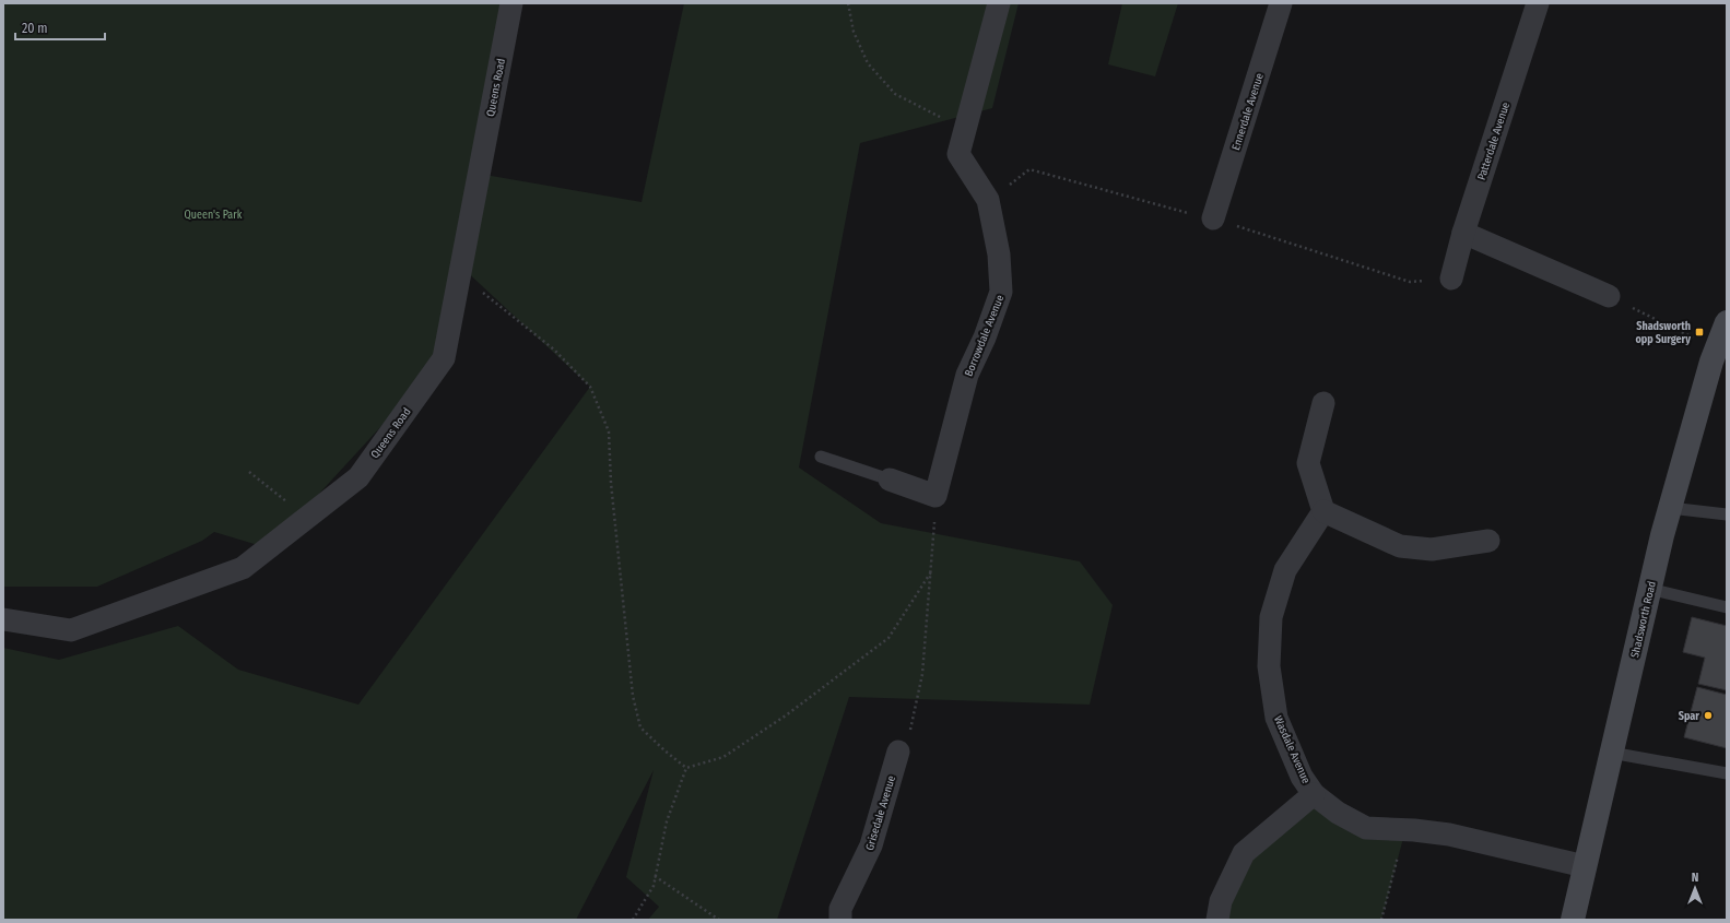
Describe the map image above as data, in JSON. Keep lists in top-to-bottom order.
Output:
{
  "streets": {
    "main road": ["Shadsworth Road"],
    "street": [
      "Queens Road",
      "Ennerdale Avenue",
      "Patterdale Avenue",
      "Borrowdale Avenue",
      "Wasdale Avenue",
      "Grisedale Avenue"
    ]
  },
  "crossings": [
    ["Shadsworth Road", "Wasdale Avenue"]
  ],
  "parks": ["Queen's Park"],
  "places": {
    "transit": ["Shadsworth opp Surgery"],
    "other": ["Spar"]
  },
  "scale_bar": "20 m",
  "north": "top"
}
